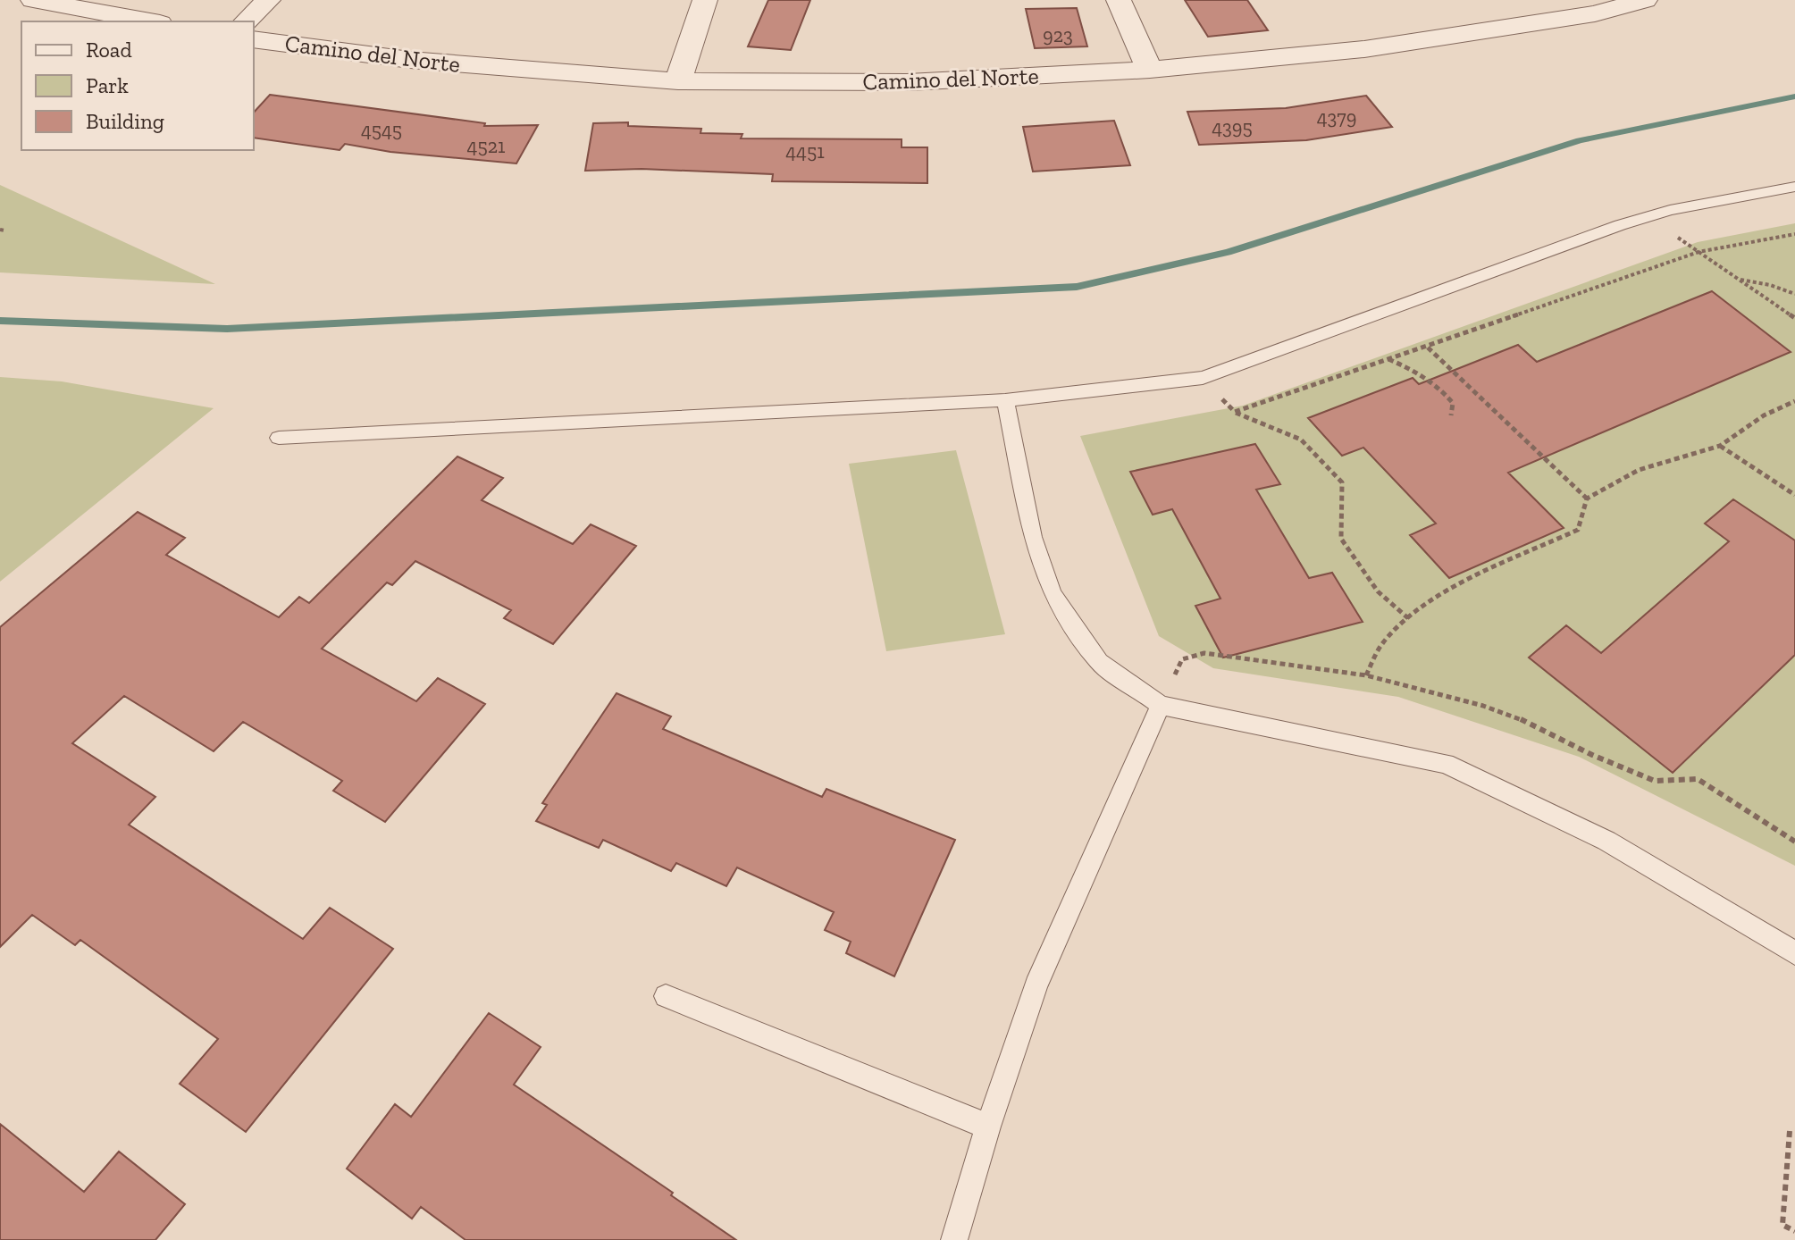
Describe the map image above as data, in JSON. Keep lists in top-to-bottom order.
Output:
{
  "streets": {
    "street": ["Camino del Norte"]
  },
  "house_numbers": [
    "923",
    "4379",
    "4395",
    "4545",
    "4521",
    "4451"
  ],
  "legend": ["Road", "Park", "Building"]
}
